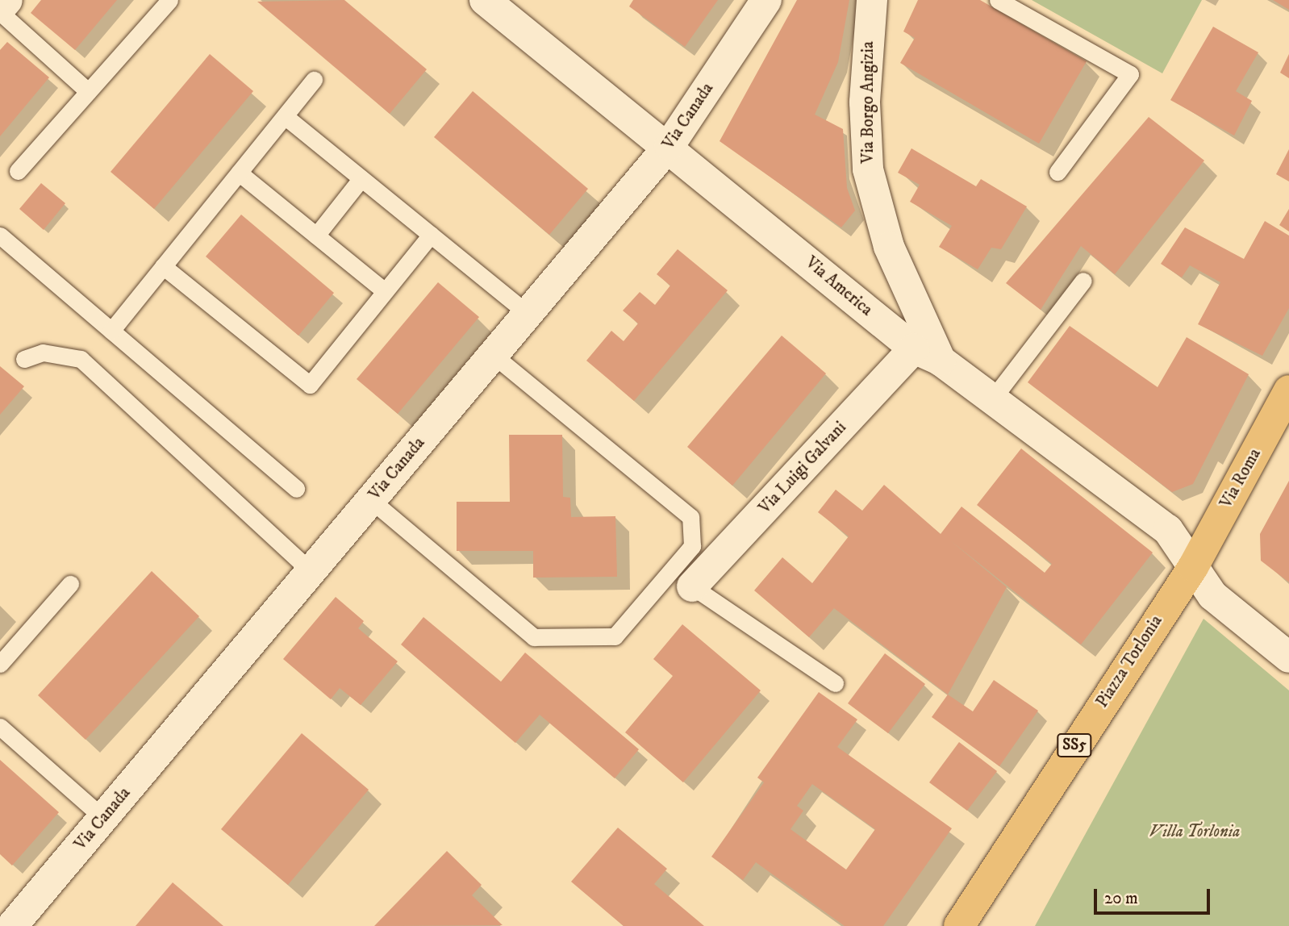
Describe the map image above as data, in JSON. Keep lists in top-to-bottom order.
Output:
{
  "streets": {
    "main road": ["Via Roma", "Piazza Torlonia", "SS5"],
    "street": [
      "Via Borgo Angizia",
      "Via Canada",
      "Via America",
      "Via Luigi Galvani"
    ]
  },
  "crossings": [
    ["Via Borgo Angizia", "Via America"],
    ["Via Borgo Angizia", "Via Luigi Galvani"],
    ["Via Canada", "Via America"],
    ["Via America", "Via Luigi Galvani"],
    ["Via America", "Via Roma"],
    ["Via America", "Piazza Torlonia"],
    ["Via Roma", "Piazza Torlonia"]
  ],
  "parks": ["Villa Torlonia"],
  "scale_bar": "20 m"
}
